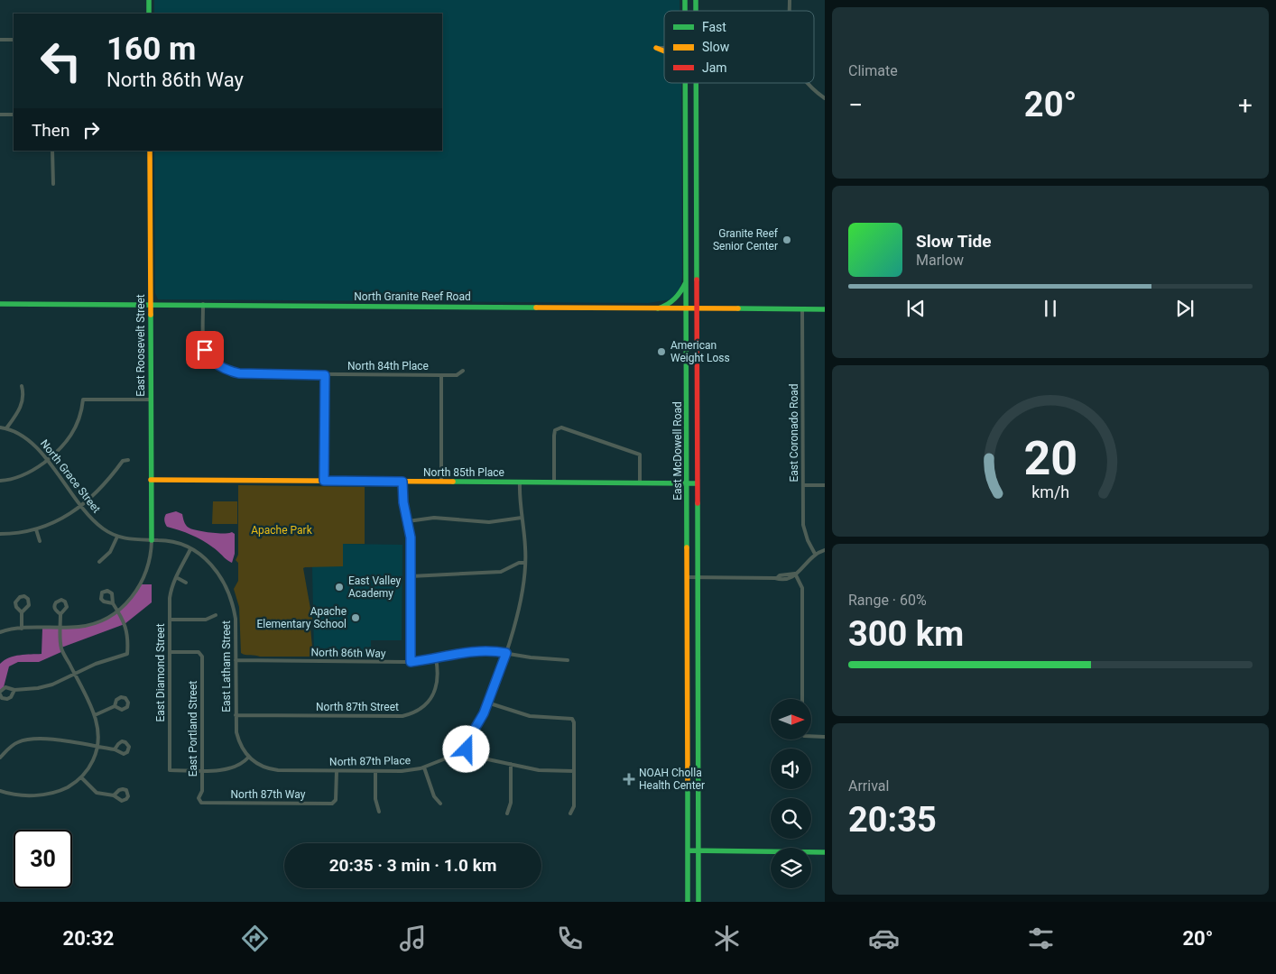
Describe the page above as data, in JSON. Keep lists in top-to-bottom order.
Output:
{
  "streets": {
    "main road": [
      "North Granite Reef Road",
      "East Roosevelt Street",
      "East McDowell Road",
      "North 85th Place"
    ],
    "street": [
      "North 84th Place",
      "East Coronado Road",
      "North Grace Street",
      "North 86th Way",
      "East Latham Street",
      "East Diamond Street",
      "North 87th Street",
      "East Portland Street",
      "North 87th Place",
      "North 87th Way"
    ]
  },
  "crossings": [
    ["North Granite Reef Road", "East Roosevelt Street"],
    ["North Granite Reef Road", "North 84th Place"],
    ["North Granite Reef Road", "East Coronado Road"],
    ["North Granite Reef Road", "East McDowell Road"],
    ["East Roosevelt Street", "North 85th Place"],
    ["East Roosevelt Street", "North Grace Street"],
    ["East Roosevelt Street", "East Latham Street"],
    ["East McDowell Road", "North 85th Place"],
    ["North Grace Street", "East Latham Street"],
    ["North 86th Way", "East Latham Street"],
    ["North 86th Way", "North 87th Street"],
    ["East Latham Street", "East Diamond Street"],
    ["East Latham Street", "North 87th Street"],
    ["East Latham Street", "North 87th Place"],
    ["East Diamond Street", "East Portland Street"],
    ["East Portland Street", "North 87th Way"],
    ["North 87th Place", "North 87th Way"]
  ],
  "parks": ["Apache Park"],
  "places": {
    "other": [
      "Granite Reef Senior Center",
      "American Weight Loss",
      "East Valley Academy",
      "Apache Elementary School"
    ],
    "health": ["NOAH Cholla Health Center"]
  },
  "legend": ["Fast", "Slow", "Jam"],
  "north": "right",
  "page": {
    "tile": [
      "Climate",
      ["Range · 60%", "300 km"],
      ["Arrival", "20:35"]
    ],
    "turn": ["160 m", "North 86th Way"],
    "heat": ["−", "20°", "+"],
    "then": "Then",
    "song": ["Slow Tide", "Marlow"],
    "limit": "30",
    "trip": "20:35 · 3 min · 1.0 km",
    "tabs": ["20:32", "20°"],
    "gauge": ["20", "km/h"]
  }
}
